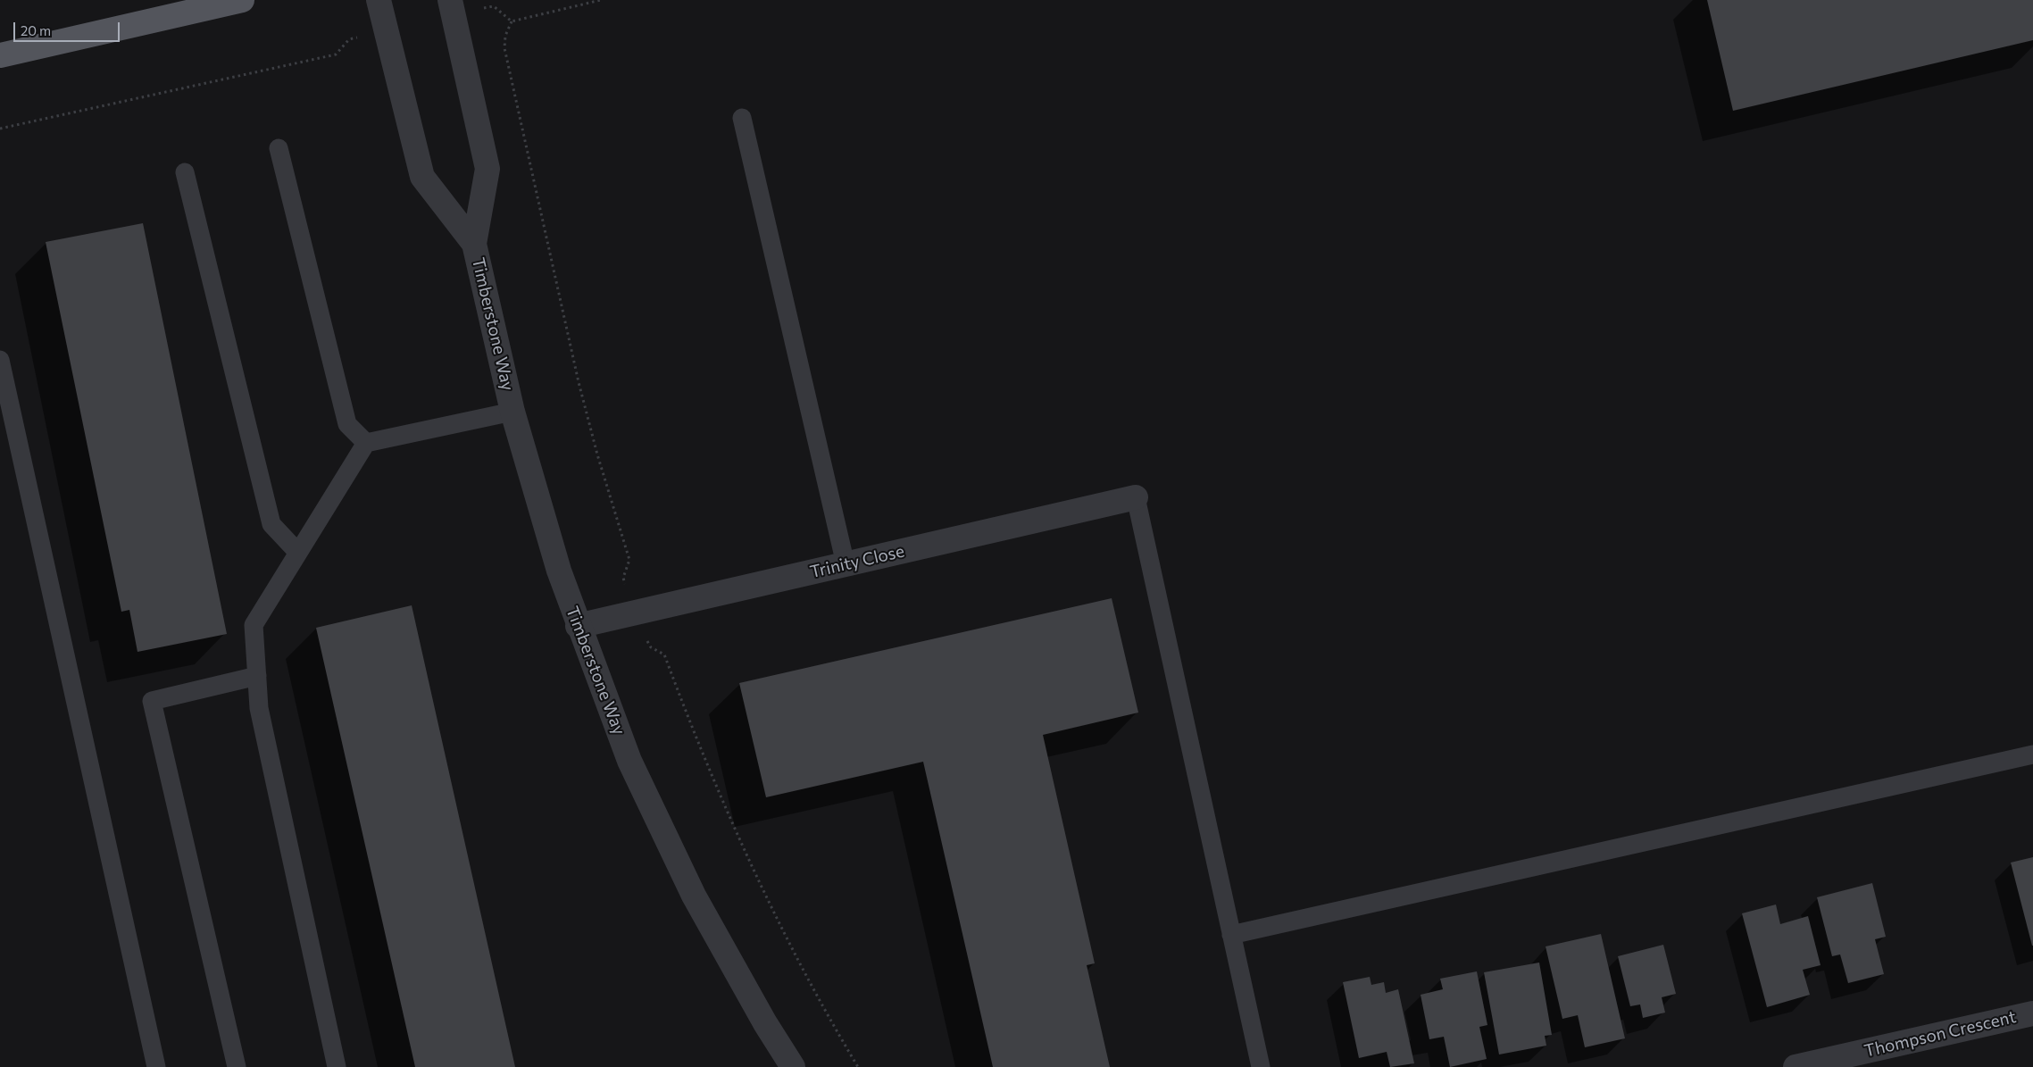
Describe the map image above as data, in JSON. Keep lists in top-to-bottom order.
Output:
{
  "streets": {
    "street": ["Timberstone Way", "Trinity Close", "Thompson Crescent"]
  },
  "crossings": [
    ["Timberstone Way", "Trinity Close"]
  ],
  "scale_bar": "20 m"
}
